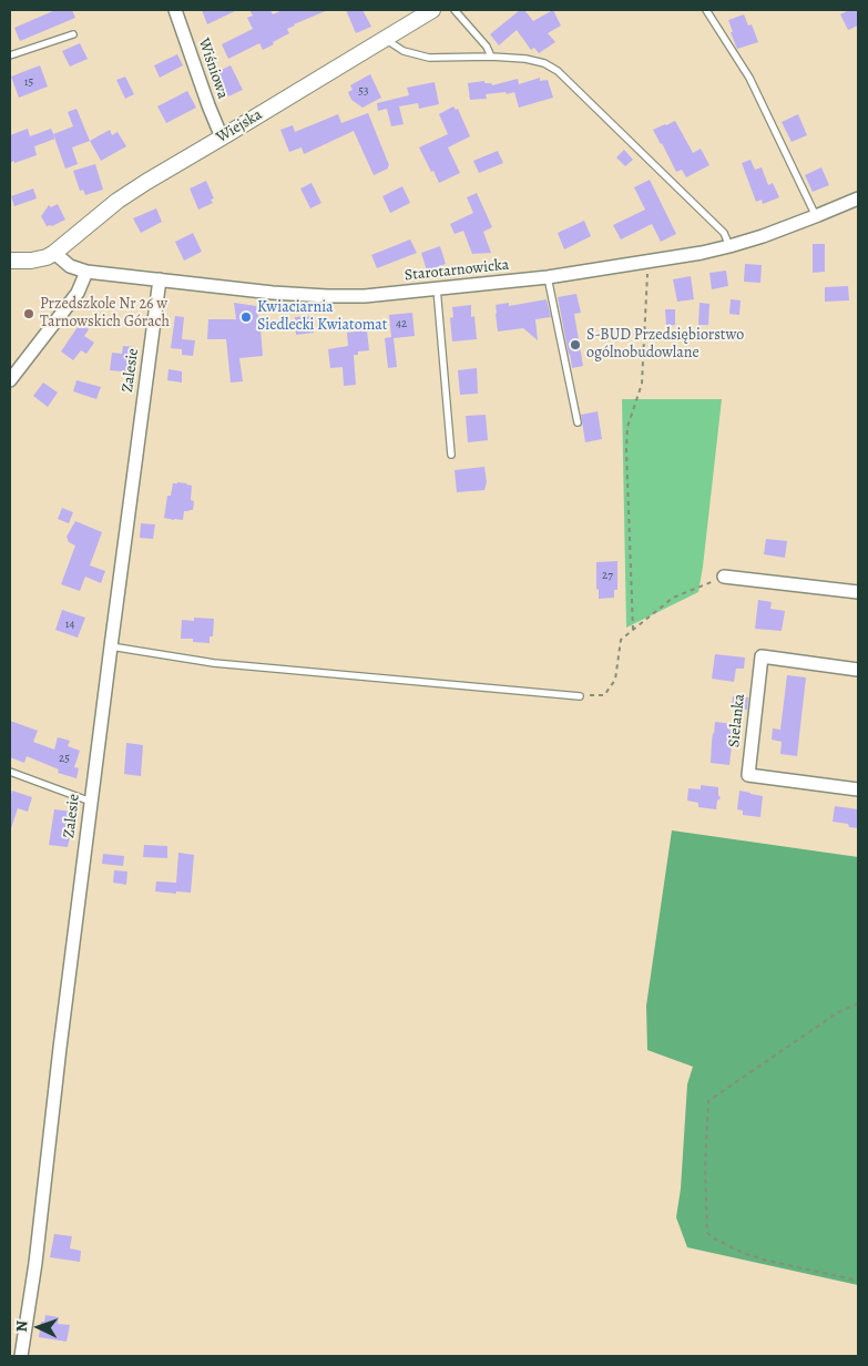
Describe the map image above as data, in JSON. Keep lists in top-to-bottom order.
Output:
{
  "streets": {
    "street": [
      "Wiśniowa",
      "Wiejska",
      "Starotarnowicka",
      "Zalesie",
      "Sielanka"
    ]
  },
  "crossings": [
    ["Wiśniowa", "Wiejska"],
    ["Wiejska", "Starotarnowicka"],
    ["Starotarnowicka", "Zalesie"]
  ],
  "places": ["Przedszkole Nr 26 w Tarnowskich Górach", "Kwiaciarnia Siedlecki Kwiatomat", "S-BUD Przedsiębiorstwo ogólnobudowlane"],
  "house_numbers": [
    "15",
    "53",
    "42",
    "27",
    "14",
    "25"
  ],
  "north": "left"
}
